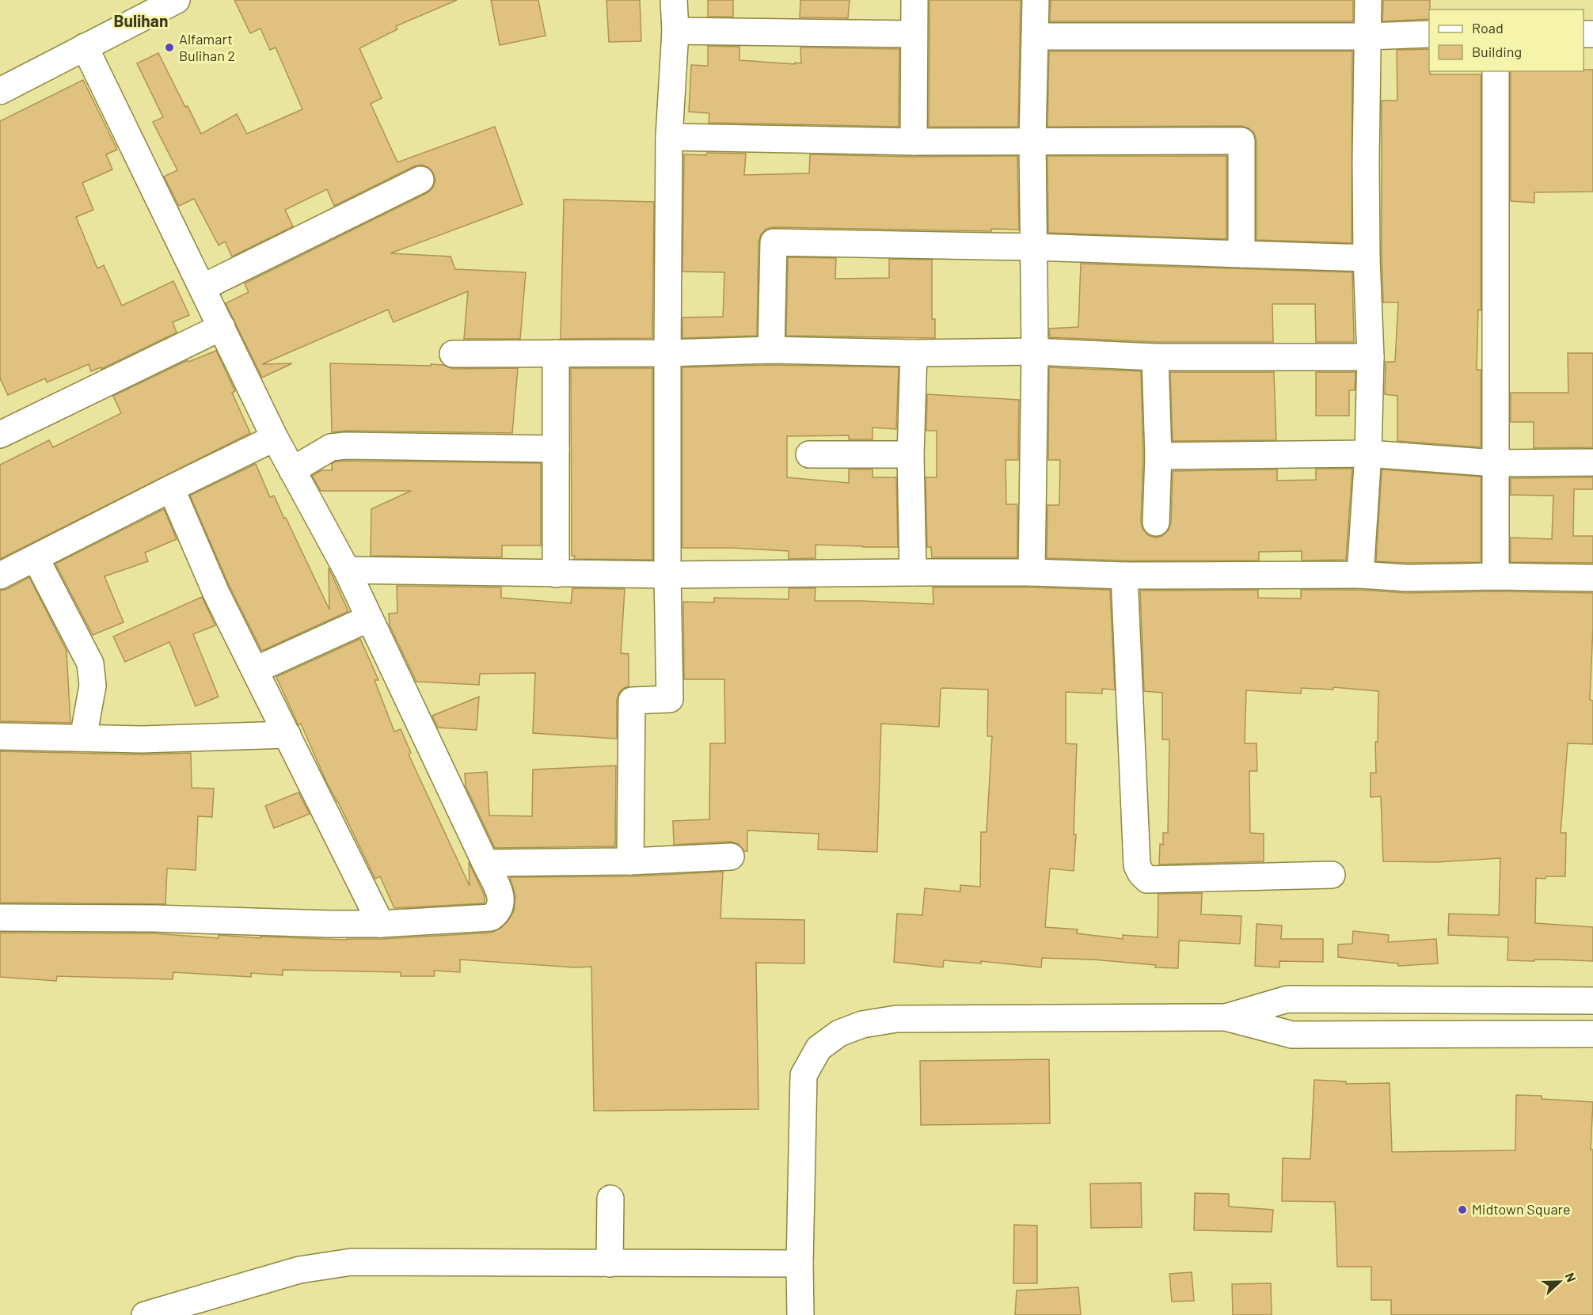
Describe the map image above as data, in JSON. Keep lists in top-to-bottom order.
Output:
{
  "districts": ["Bulihan"],
  "places": ["Alfamart Bulihan 2", "Midtown Square"],
  "legend": ["Road", "Building"],
  "north": "right"
}
